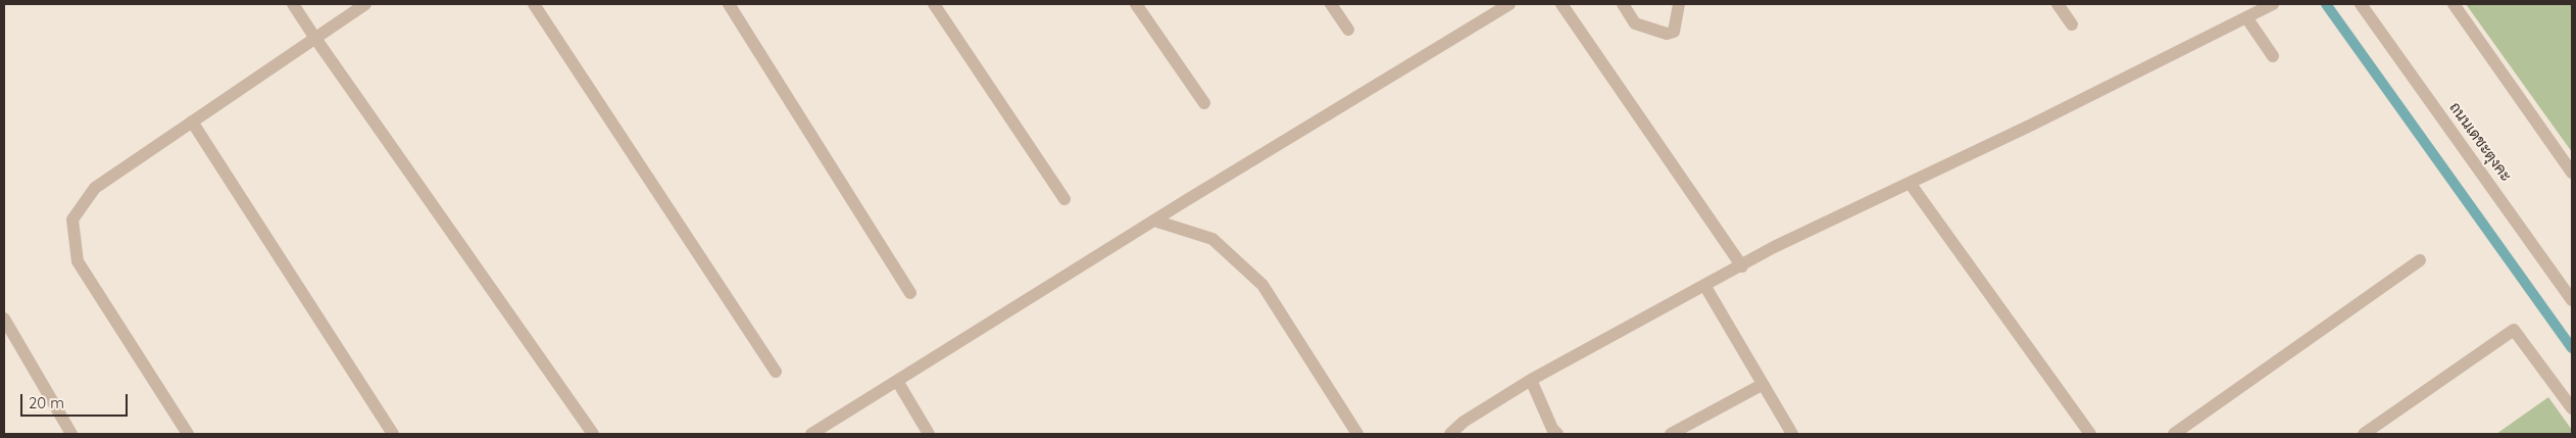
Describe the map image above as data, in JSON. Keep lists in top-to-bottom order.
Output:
{
  "streets": {
    "street": ["ถนนเดชะตุงคะ"]
  },
  "scale_bar": "20 m"
}
